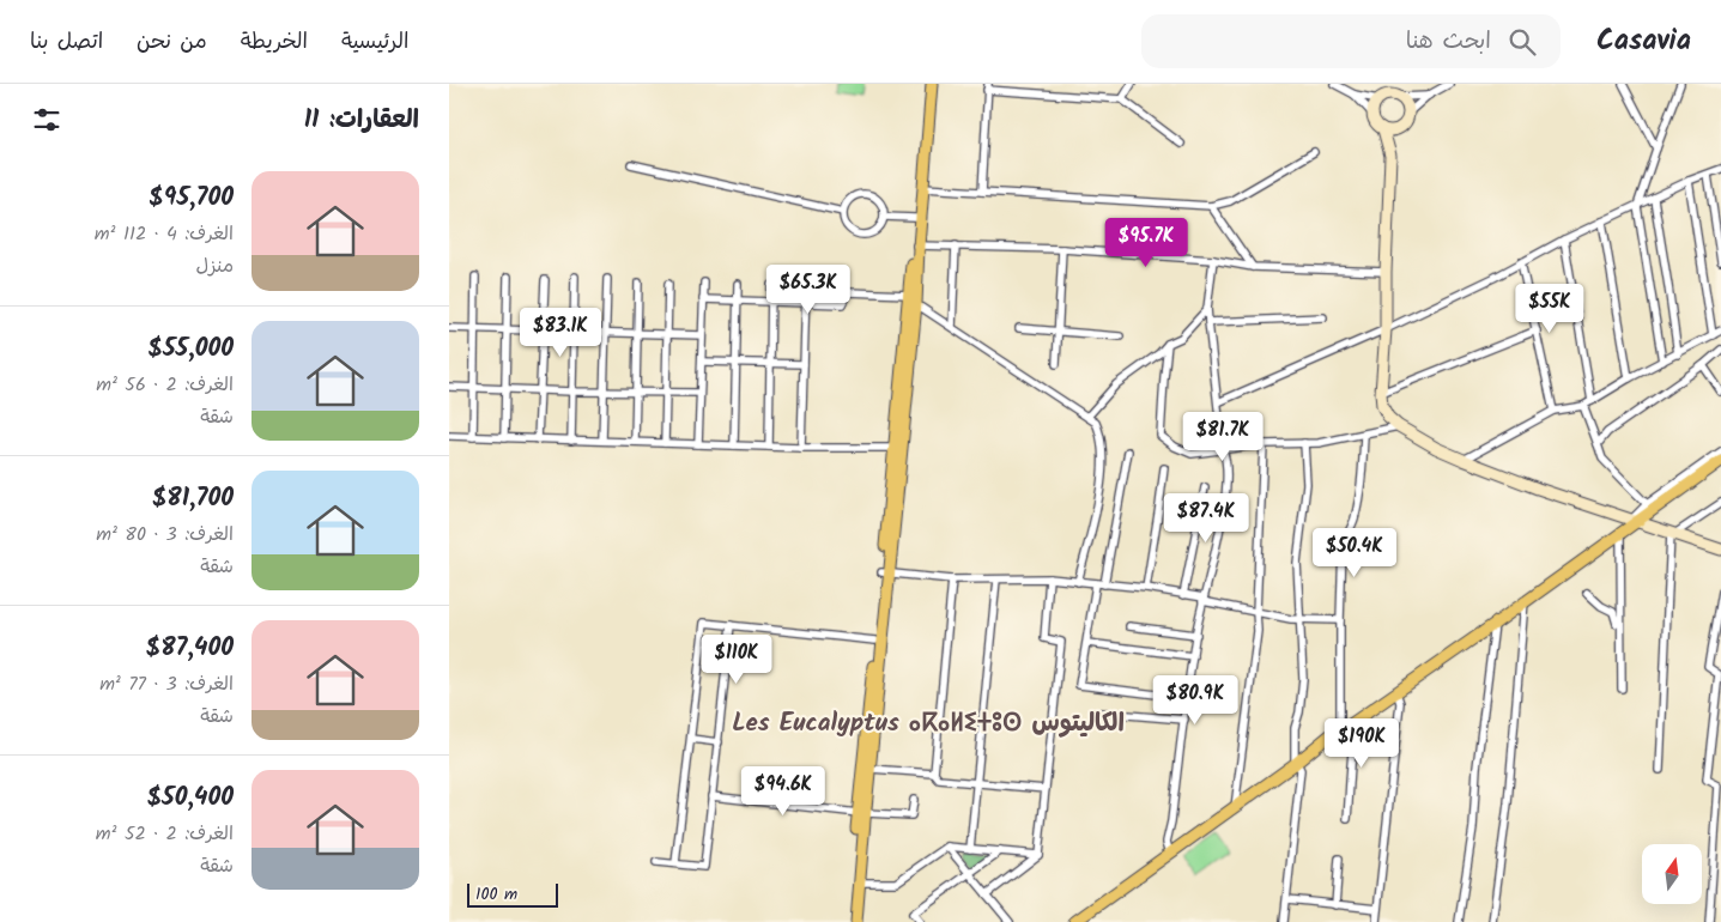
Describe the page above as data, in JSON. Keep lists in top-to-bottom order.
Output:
{
  "districts": ["Les Eucalyptus ⴰⴽⴰⵍⵉⵜⵓⵙ الكاليتوس"],
  "scale_bar": "100 m",
  "north": "top",
  "page": {
    "header": "Casavia",
    "search": "ابحث هنا",
    "nav": [
      "الرئيسية",
      "الخريطة",
      "من نحن",
      "اتصل بنا"
    ],
    "heading": "العقارات: 11",
    "list": [
      {
        "name": "$95,700",
        "note": "الغرف: 4 · 112 m² · منزل"
      },
      {
        "name": "$55,000",
        "note": "الغرف: 2 · 56 m² · شقة"
      },
      {
        "name": "$81,700",
        "note": "الغرف: 3 · 80 m² · شقة"
      },
      {
        "name": "$87,400",
        "note": "الغرف: 3 · 77 m² · شقة"
      },
      {
        "name": "$50,400",
        "note": "الغرف: 2 · 52 m² · شقة"
      }
    ],
    "price": [
      "$95.7K",
      "$65.3K",
      "$55K",
      "$83.1K",
      "$81.7K",
      "$87.4K",
      "$50.4K",
      "$110K",
      "$80.9K",
      "$190K",
      "$94.6K"
    ],
    "scale": "100 m"
  }
}
